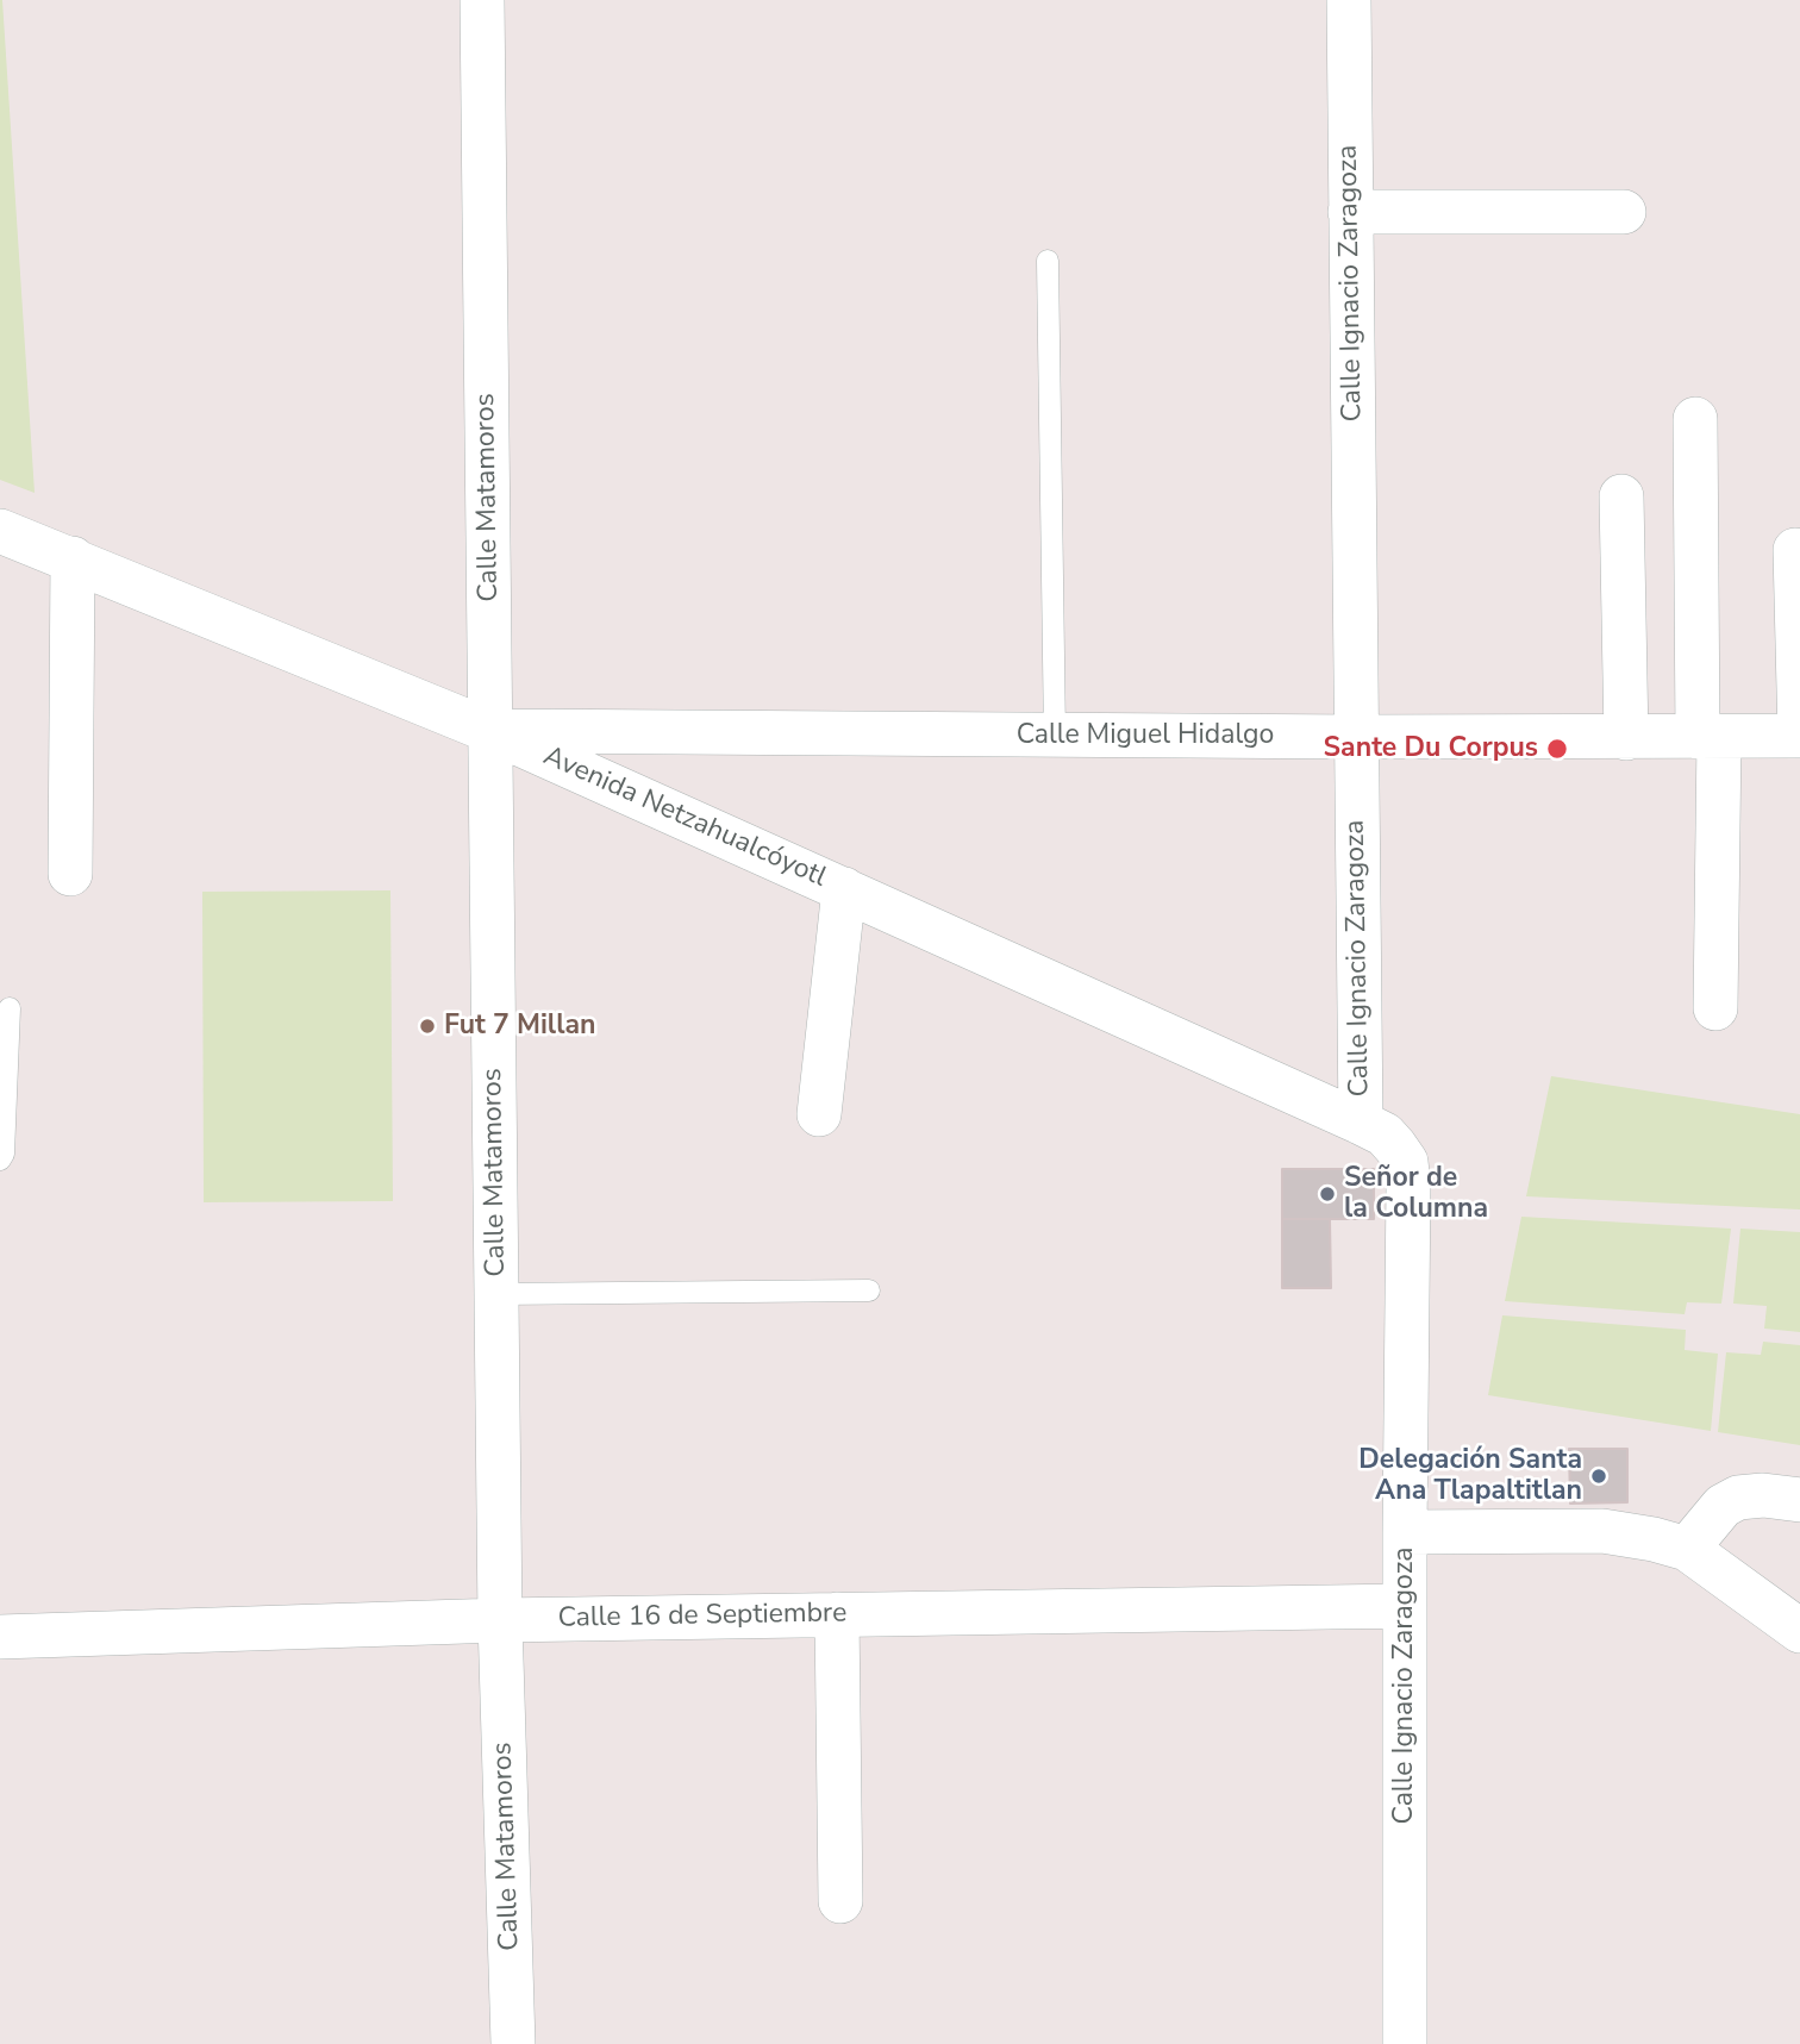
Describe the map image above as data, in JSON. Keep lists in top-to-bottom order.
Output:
{
  "streets": {
    "street": [
      "Calle Ignacio Zaragoza",
      "Calle Matamoros",
      "Calle Miguel Hidalgo",
      "Avenida Netzahualcóyotl",
      "Calle 16 de Septiembre"
    ]
  },
  "crossings": [
    ["Calle Ignacio Zaragoza", "Calle Miguel Hidalgo"],
    ["Calle Ignacio Zaragoza", "Avenida Netzahualcóyotl"],
    ["Calle Ignacio Zaragoza", "Calle 16 de Septiembre"],
    ["Calle Matamoros", "Calle Miguel Hidalgo"],
    ["Calle Matamoros", "Avenida Netzahualcóyotl"],
    ["Calle Matamoros", "Calle 16 de Septiembre"],
    ["Calle Miguel Hidalgo", "Avenida Netzahualcóyotl"]
  ],
  "places": [
    "Sante Du Corpus",
    "Fut 7 Millan",
    "Señor de la Columna",
    "Delegación Santa Ana Tlapaltitlan"
  ]
}
